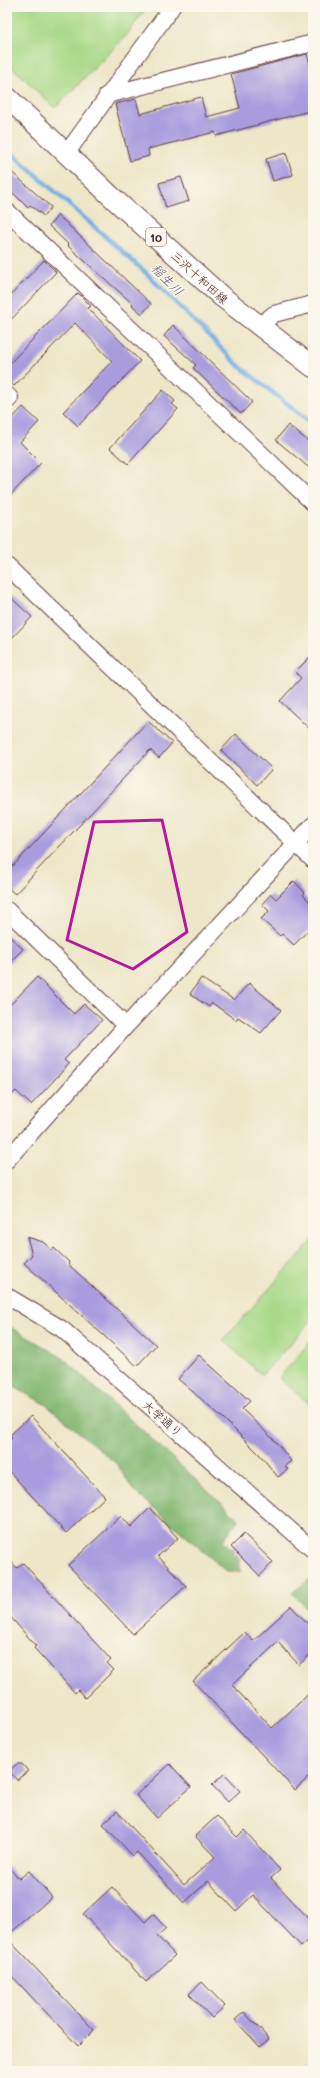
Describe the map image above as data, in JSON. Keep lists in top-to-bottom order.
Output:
{
  "streets": {
    "main road": ["10", "三沢十和田線"],
    "street": ["大学通り"]
  },
  "water": ["稲生川"]
}
